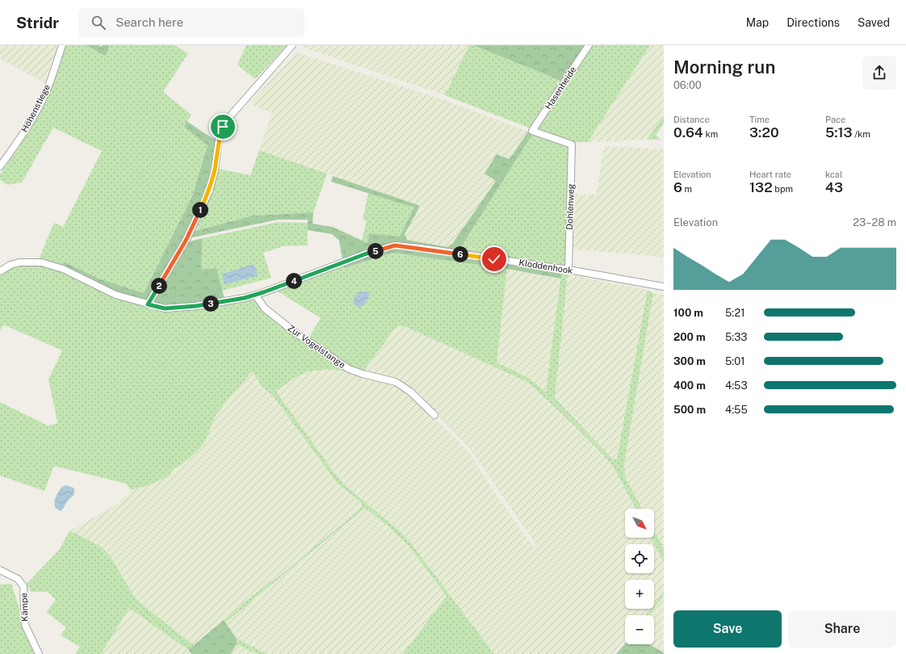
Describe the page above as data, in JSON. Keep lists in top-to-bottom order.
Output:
{
  "streets": {
    "street": [
      "Hasenheide",
      "Höhenstiege",
      "Dohlenweg",
      "Kloddenhook",
      "Zur Vogelstange",
      "Kämpe"
    ]
  },
  "crossings": [
    ["Hasenheide", "Dohlenweg"],
    ["Dohlenweg", "Kloddenhook"],
    ["Kloddenhook", "Zur Vogelstange"]
  ],
  "north": "bottom right",
  "page": {
    "header": "Stridr",
    "search": "Search here",
    "nav": ["Map", "Directions", "Saved"],
    "heading": ["Morning run", "06:00"],
    "stats": [
      ["Distance", "0.64 km"],
      ["Time", "3:20"],
      ["Pace", "5:13 /km"],
      ["Elevation", "6 m"],
      ["Heart rate", "132 bpm"],
      ["kcal", "43"]
    ],
    "pins": [
      "1",
      "5",
      "6",
      "4",
      "2",
      "3"
    ],
    "chart": ["Elevation", "23–28 m"],
    "list": [
      {
        "name": "100 m",
        "note": "5:21"
      },
      {
        "name": "200 m",
        "note": "5:33"
      },
      {
        "name": "300 m",
        "note": "5:01"
      },
      {
        "name": "400 m",
        "note": "4:53"
      },
      {
        "name": "500 m",
        "note": "4:55"
      }
    ],
    "map_buttons": ["+", "−"],
    "buttons": ["Save", "Share"]
  }
}
